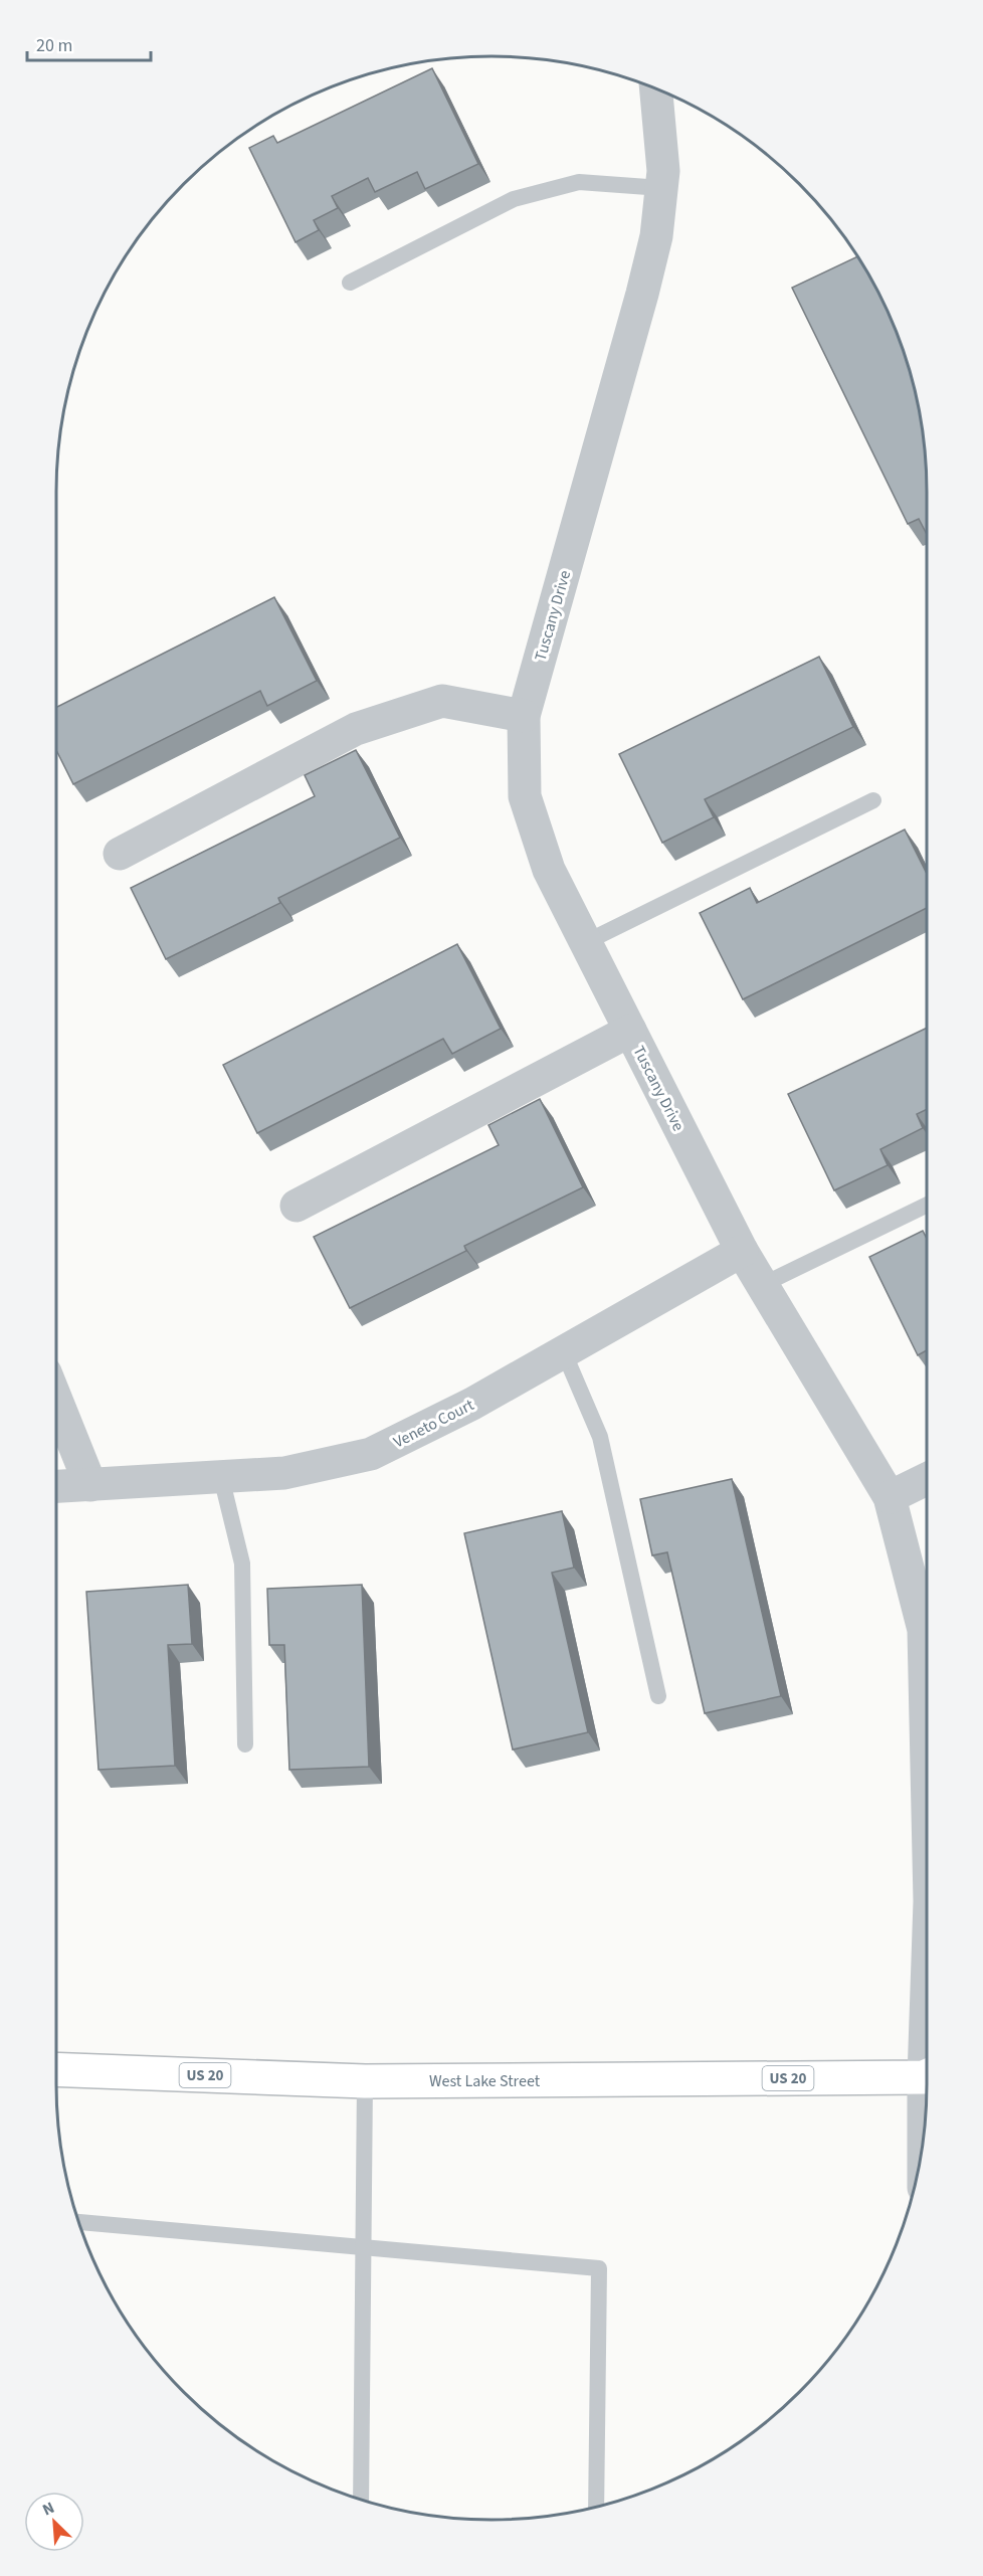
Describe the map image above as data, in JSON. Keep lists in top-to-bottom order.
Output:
{
  "streets": {
    "highway": ["US 20", "West Lake Street"],
    "street": ["Tuscany Drive", "Veneto Court"]
  },
  "crossings": [
    ["Tuscany Drive", "Veneto Court"]
  ],
  "scale_bar": "20 m",
  "north": "top left"
}
